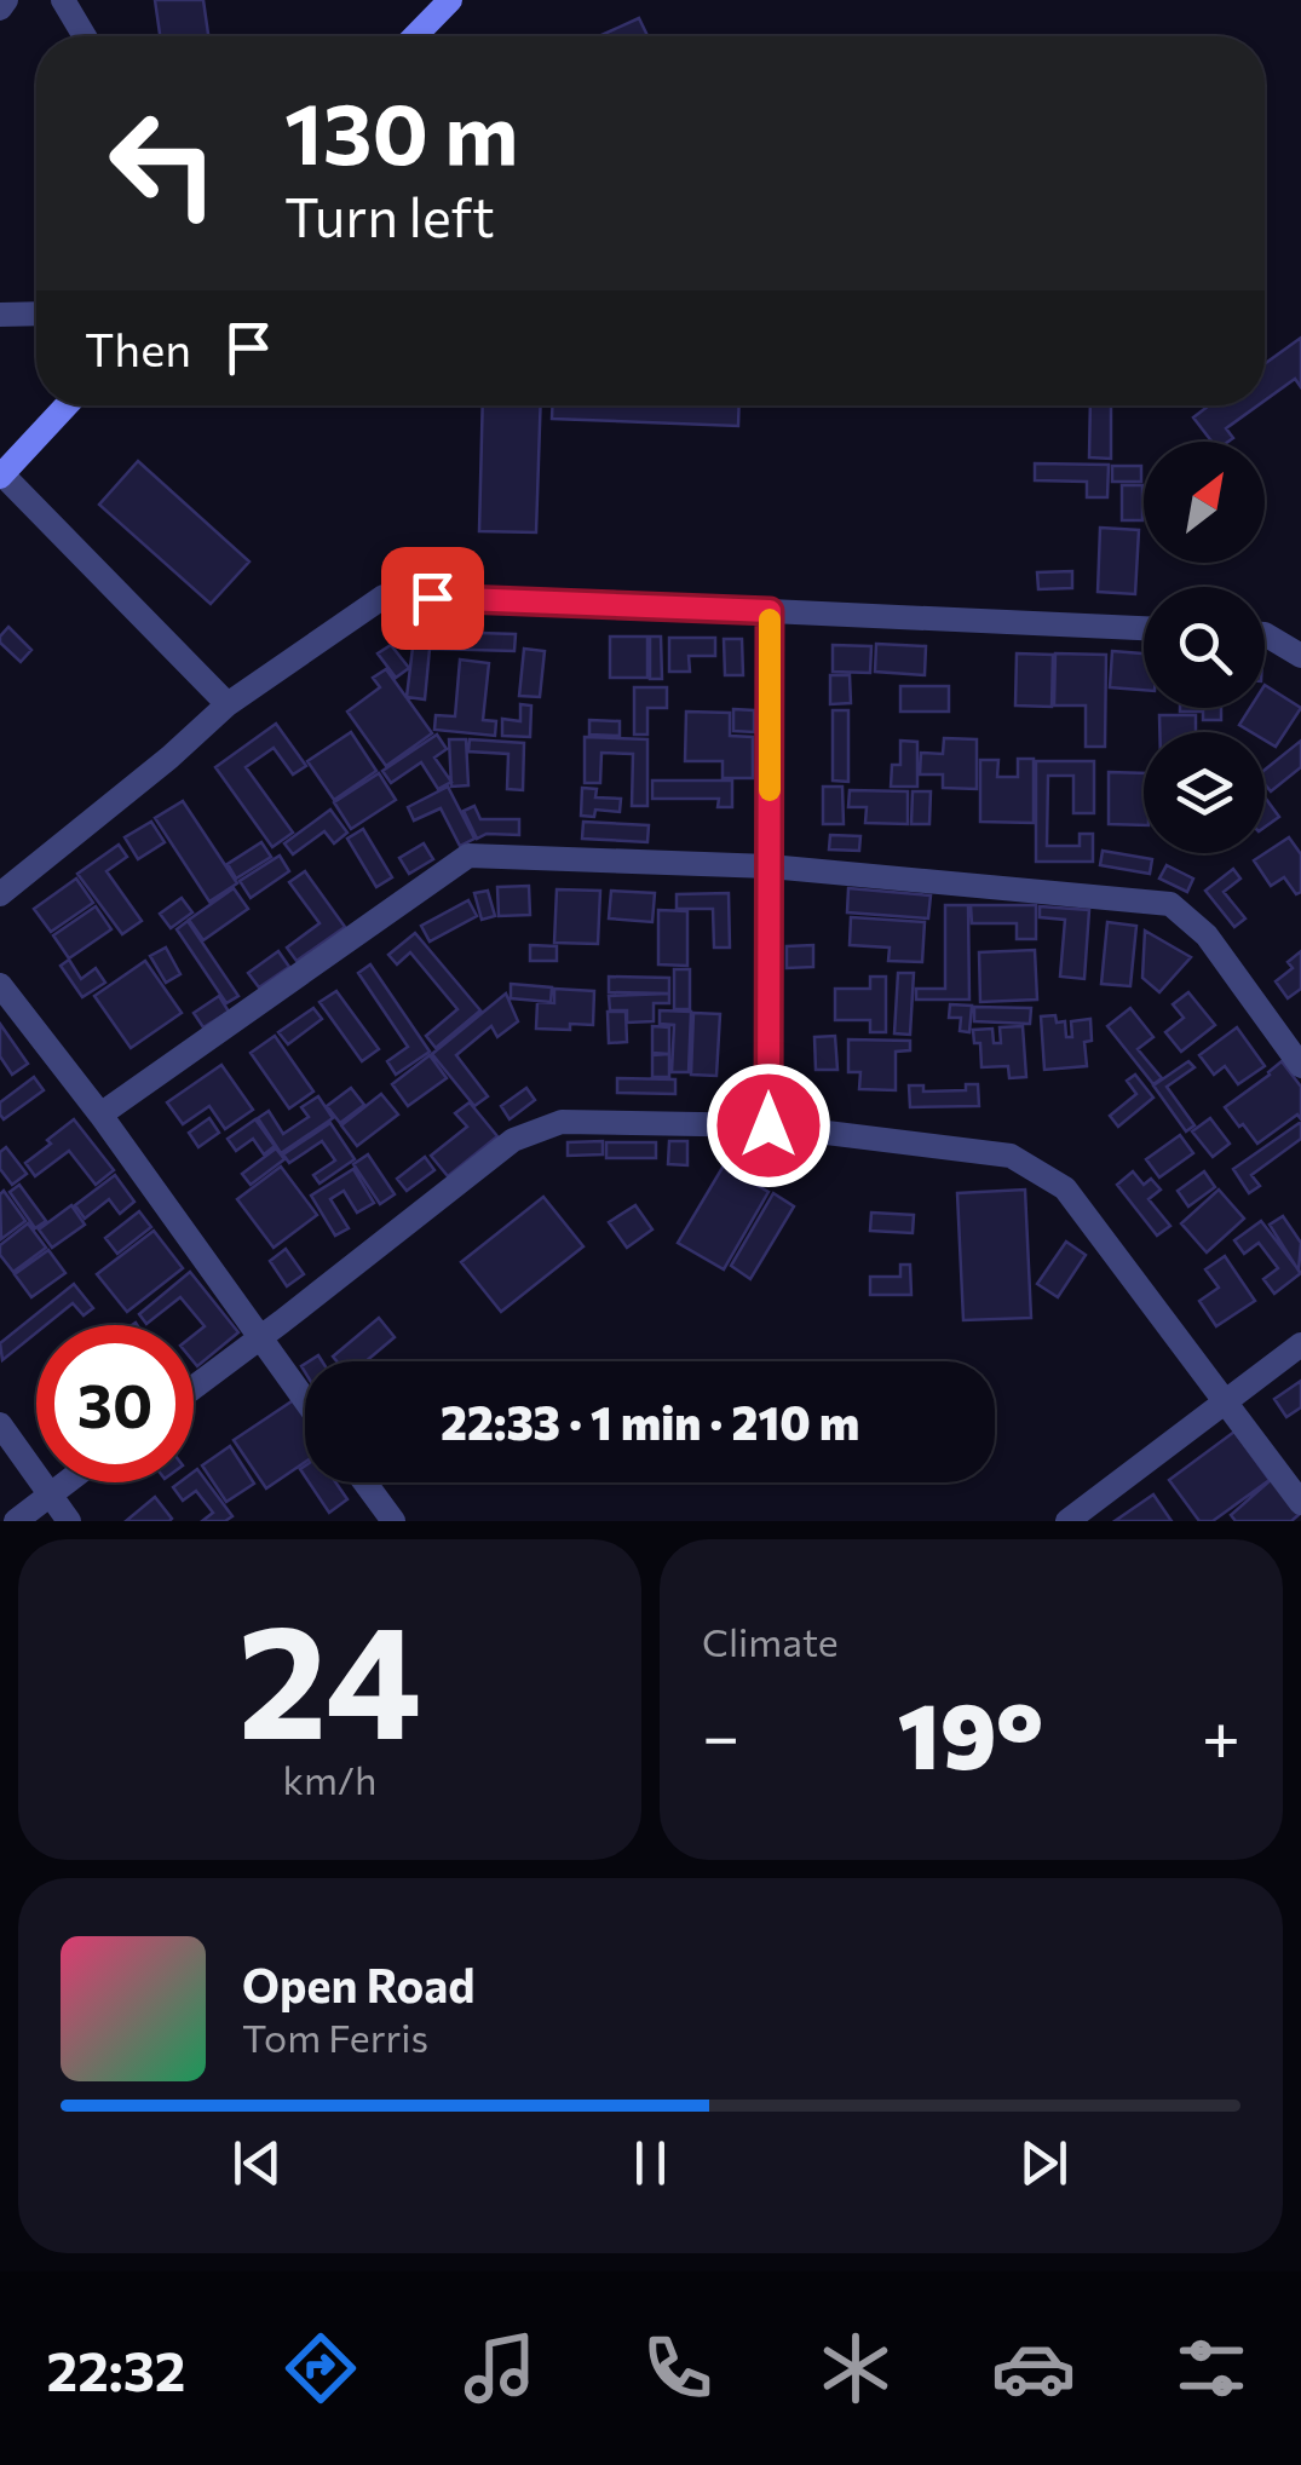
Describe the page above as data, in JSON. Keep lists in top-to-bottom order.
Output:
{
  "north": "top right",
  "page": {
    "turn": ["130 m", "Turn left"],
    "then": "Then",
    "limit": "30",
    "trip": "22:33 · 1 min · 210 m",
    "tile": [
      ["24", "km/h"],
      "Climate"
    ],
    "heat": ["−", "19°", "+"],
    "song": ["Open Road", "Tom Ferris"],
    "tabs": "22:32"
  }
}
